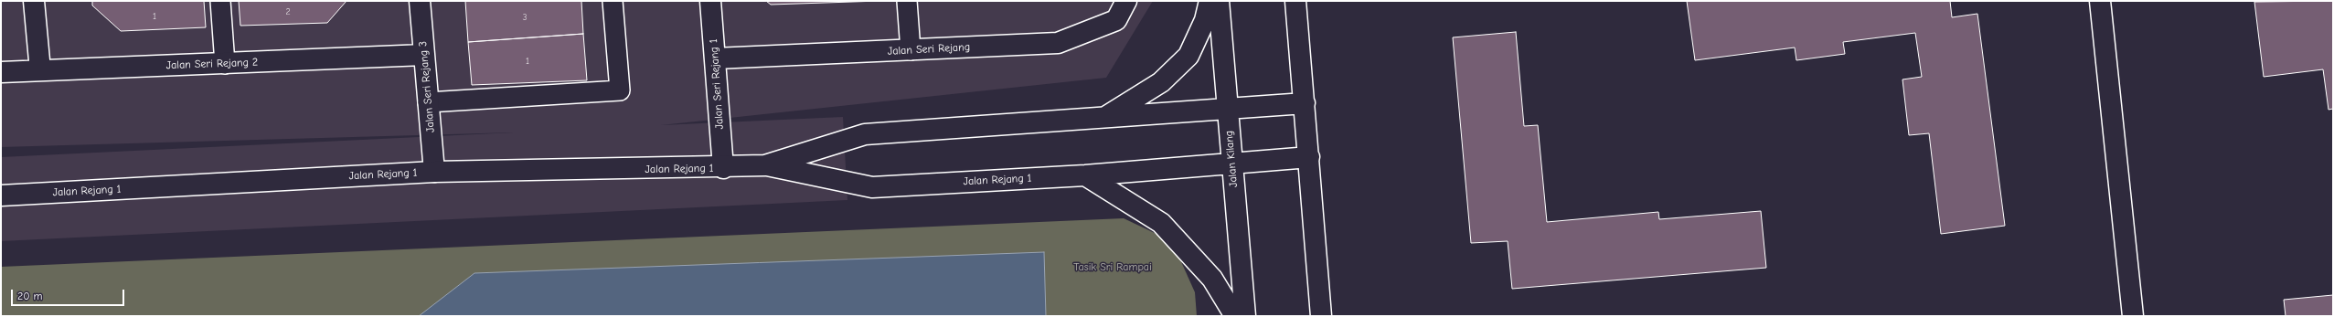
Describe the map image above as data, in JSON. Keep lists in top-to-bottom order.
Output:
{
  "streets": {
    "street": [
      "Jalan Seri Rejang",
      "Jalan Seri Rejang 2",
      "Jalan Seri Rejang 1",
      "Jalan Seri Rejang 3",
      "Jalan Kilang",
      "Jalan Rejang 1"
    ]
  },
  "crossings": [
    ["Jalan Seri Rejang", "Jalan Seri Rejang 1"],
    ["Jalan Seri Rejang 2", "Jalan Seri Rejang 3"],
    ["Jalan Seri Rejang 1", "Jalan Rejang 1"],
    ["Jalan Seri Rejang 3", "Jalan Rejang 1"],
    ["Jalan Kilang", "Jalan Rejang 1"]
  ],
  "parks": ["Tasik Sri Rampai"],
  "house_numbers": [
    "2",
    "1",
    "3",
    "1"
  ],
  "scale_bar": "20 m"
}
